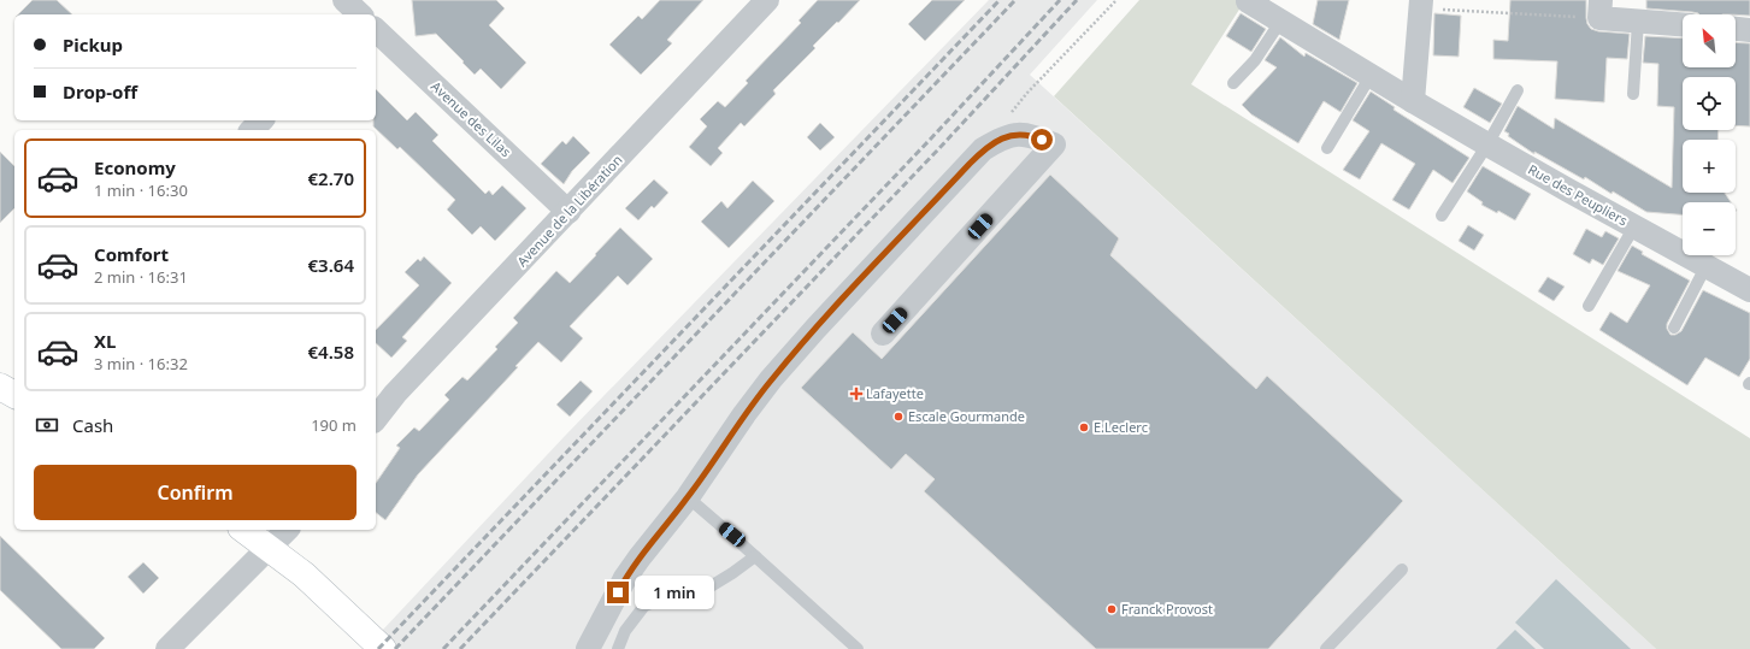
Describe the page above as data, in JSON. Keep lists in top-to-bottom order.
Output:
{
  "streets": {
    "street": ["Avenue des Lilas", "Rue des Peupliers", "Avenue de la Libération"]
  },
  "crossings": [
    ["Avenue des Lilas", "Avenue de la Libération"]
  ],
  "places": {
    "health": ["Lafayette"],
    "other": ["Escale Gourmande", "E.Leclerc", "Franck Provost"]
  },
  "north": "top left",
  "page": {
    "map_buttons": ["+", "−"],
    "banner": ["Pickup", "Drop-off"],
    "list": [
      {
        "name": "Economy",
        "note": "1 min · 16:30",
        "value": "€2.70"
      },
      {
        "name": "Comfort",
        "note": "2 min · 16:31",
        "value": "€3.64"
      },
      {
        "name": "XL",
        "note": "3 min · 16:32",
        "value": "€4.58"
      }
    ],
    "pay": ["Cash", "190 m"],
    "buttons": "Confirm",
    "bubble": "1 min"
  }
}
